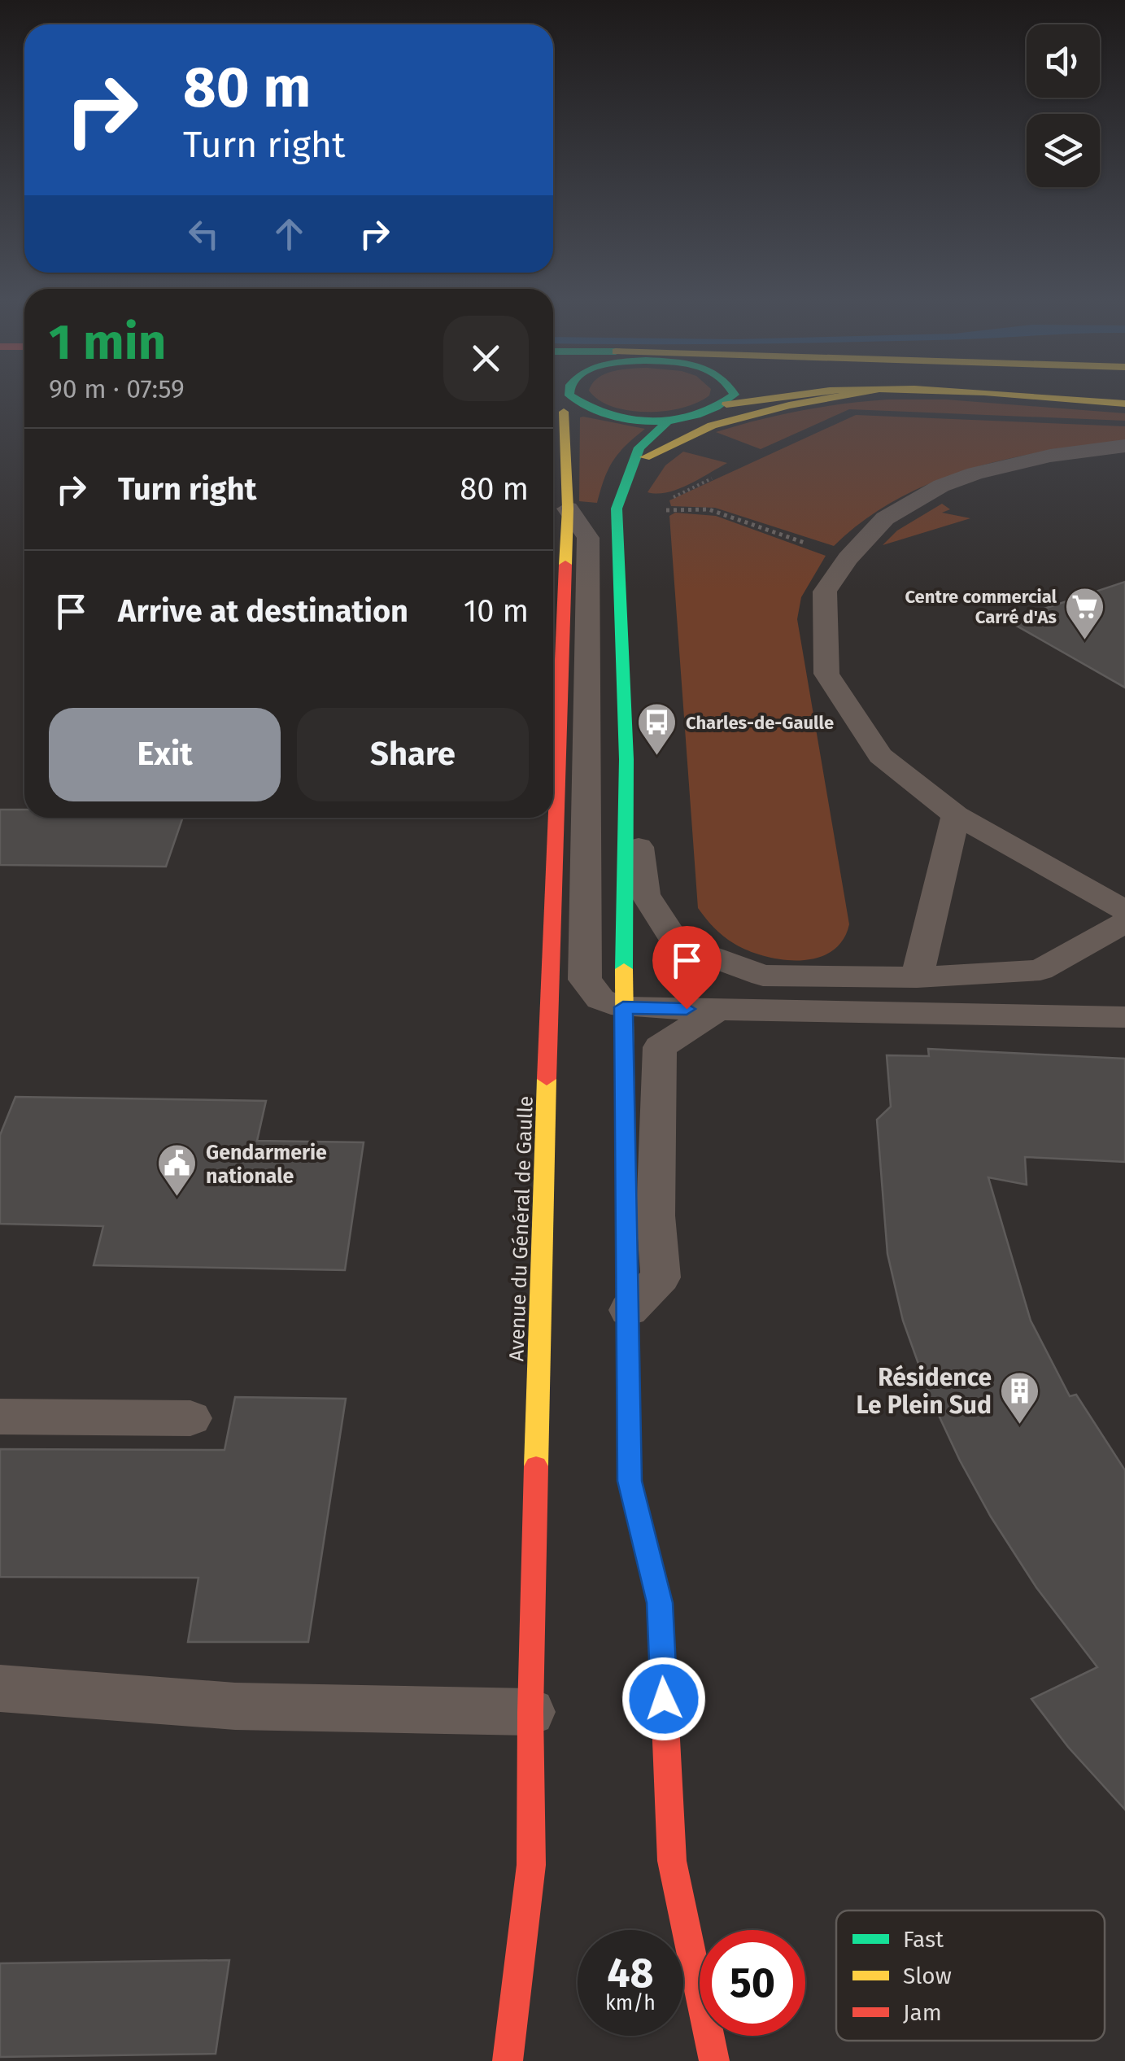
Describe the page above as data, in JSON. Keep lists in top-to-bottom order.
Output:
{
  "streets": {
    "main road": ["Avenue du Général de Gaulle"]
  },
  "places": {
    "supermarket": ["Centre commercial Carré d'As"],
    "bus stop": ["Charles-de-Gaulle"],
    "public building": ["Gendarmerie nationale"],
    "building": ["Résidence Le Plein Sud"]
  },
  "legend": ["Fast", "Slow", "Jam"],
  "page": {
    "turn": ["80 m", "Turn right"],
    "heading": ["1 min", "90 m · 07:59"],
    "list": [
      {
        "name": "Turn right",
        "value": "80 m"
      },
      {
        "name": "Arrive at destination",
        "value": "10 m"
      }
    ],
    "buttons": ["Exit", "Share"],
    "speed": "48 km/h",
    "limit": "50"
  }
}
